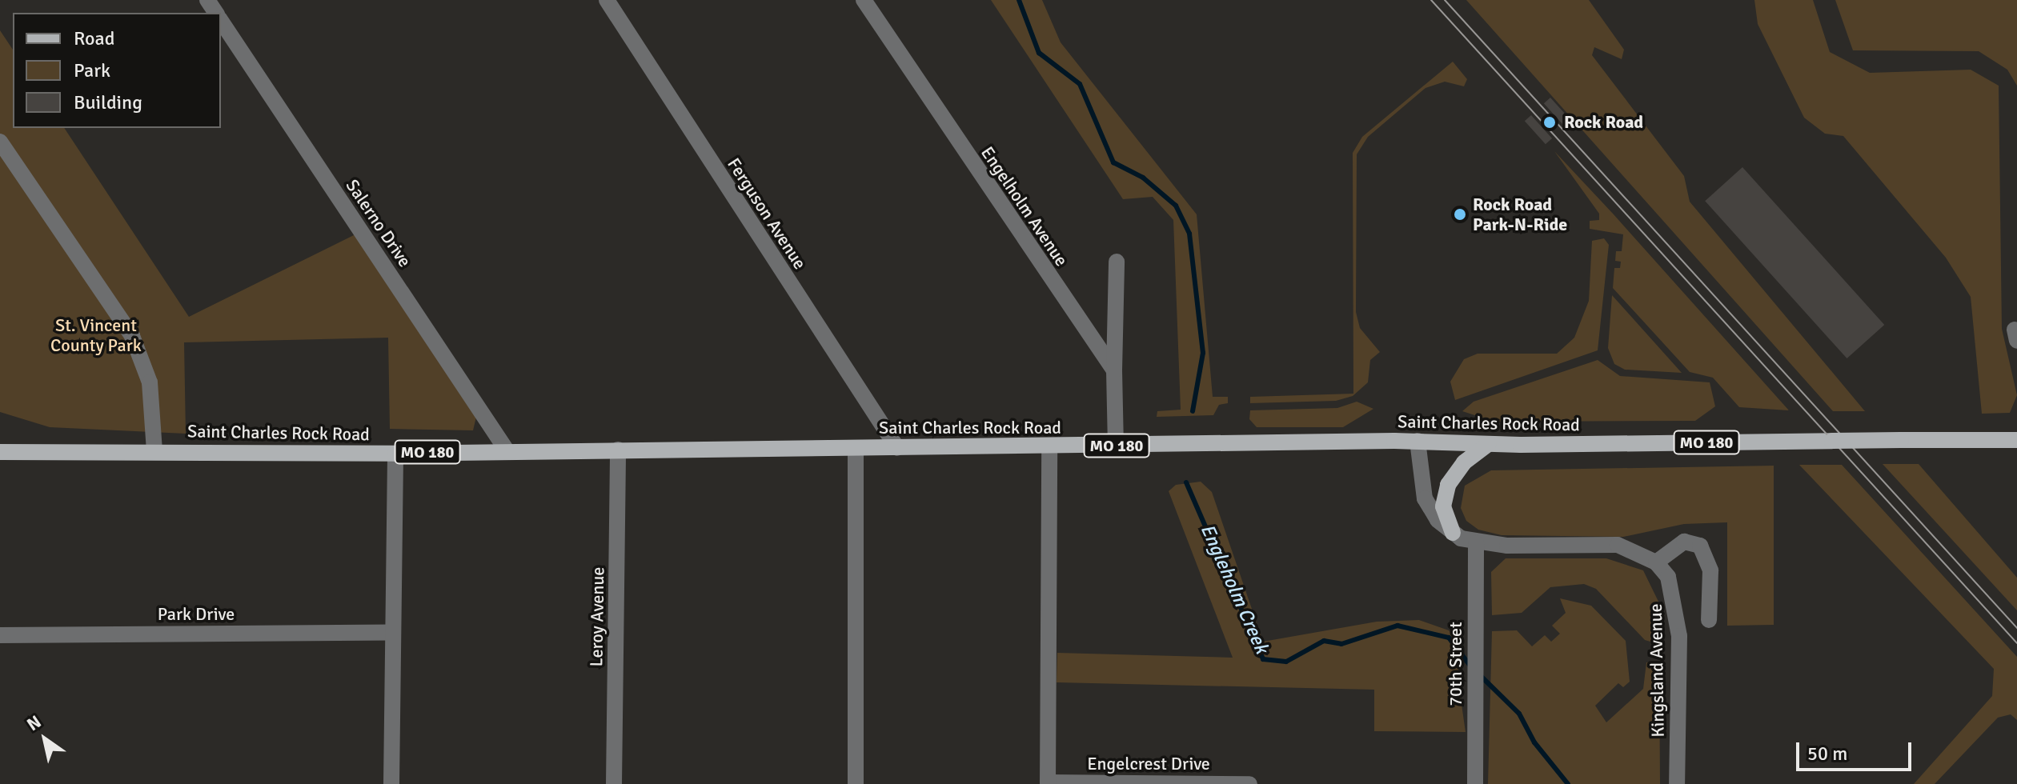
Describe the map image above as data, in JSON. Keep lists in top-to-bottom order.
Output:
{
  "streets": {
    "main road": ["Saint Charles Rock Road", "MO 180"],
    "street": [
      "Engelholm Avenue",
      "Ferguson Avenue",
      "Salerno Drive",
      "Park Drive",
      "Leroy Avenue",
      "70th Street",
      "Kingsland Avenue",
      "Engelcrest Drive"
    ]
  },
  "crossings": [
    ["Ferguson Avenue", "Saint Charles Rock Road"],
    ["Salerno Drive", "Saint Charles Rock Road"],
    ["Saint Charles Rock Road", "Leroy Avenue"]
  ],
  "water": ["Engleholm Creek"],
  "parks": ["St. Vincent County Park"],
  "places": ["Rock Road", "Rock Road Park-N-Ride"],
  "legend": ["Road", "Park", "Building"],
  "scale_bar": "50 m",
  "north": "top left"
}
